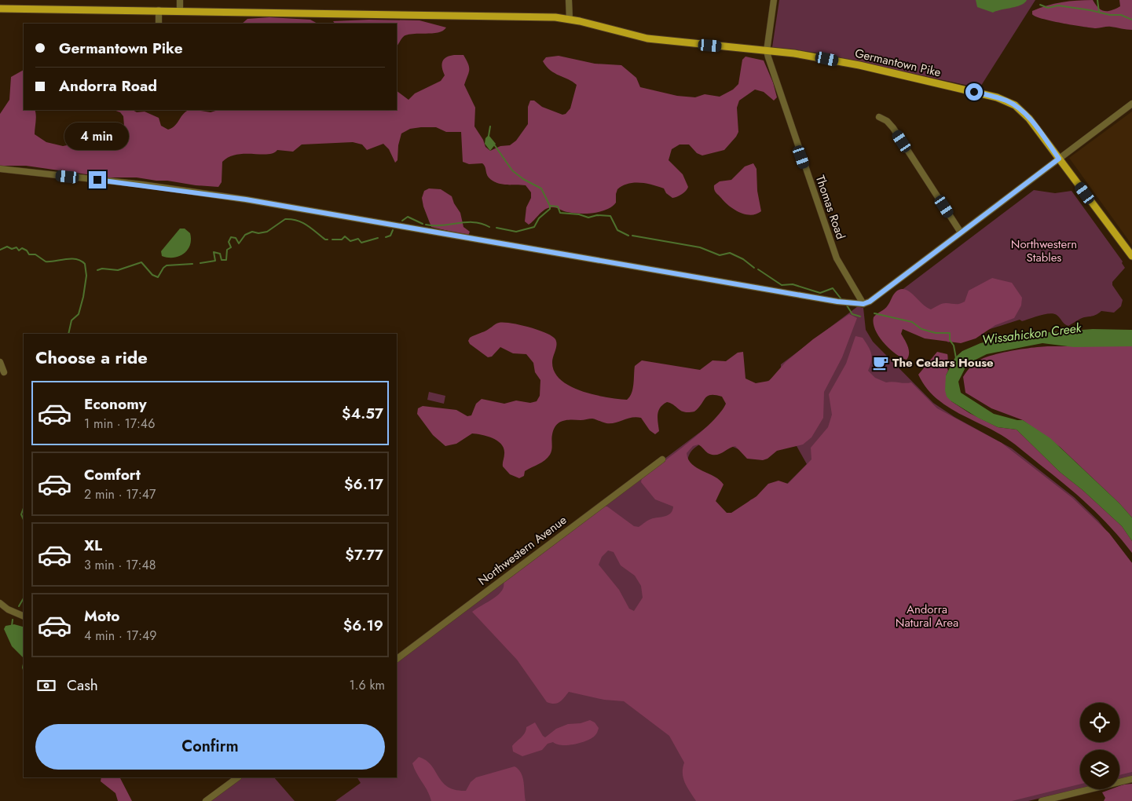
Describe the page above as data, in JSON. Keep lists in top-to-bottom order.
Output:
{
  "streets": {
    "main road": ["Germantown Pike"],
    "street": ["Thomas Road", "Northwestern Avenue"]
  },
  "crossings": [
    ["Germantown Pike", "Thomas Road"]
  ],
  "water": ["Wissahickon Creek"],
  "parks": ["Northwestern Stables", "Andorra Natural Area"],
  "places": {
    "cafe": ["The Cedars House"]
  },
  "page": {
    "banner": ["Germantown Pike", "Andorra Road"],
    "bubble": "4 min",
    "heading": "Choose a ride",
    "list": [
      {
        "name": "Economy",
        "note": "1 min · 17:46",
        "value": "$4.57"
      },
      {
        "name": "Comfort",
        "note": "2 min · 17:47",
        "value": "$6.17"
      },
      {
        "name": "XL",
        "note": "3 min · 17:48",
        "value": "$7.77"
      },
      {
        "name": "Moto",
        "note": "4 min · 17:49",
        "value": "$6.19"
      }
    ],
    "pay": ["Cash", "1.6 km"],
    "buttons": "Confirm"
  }
}
